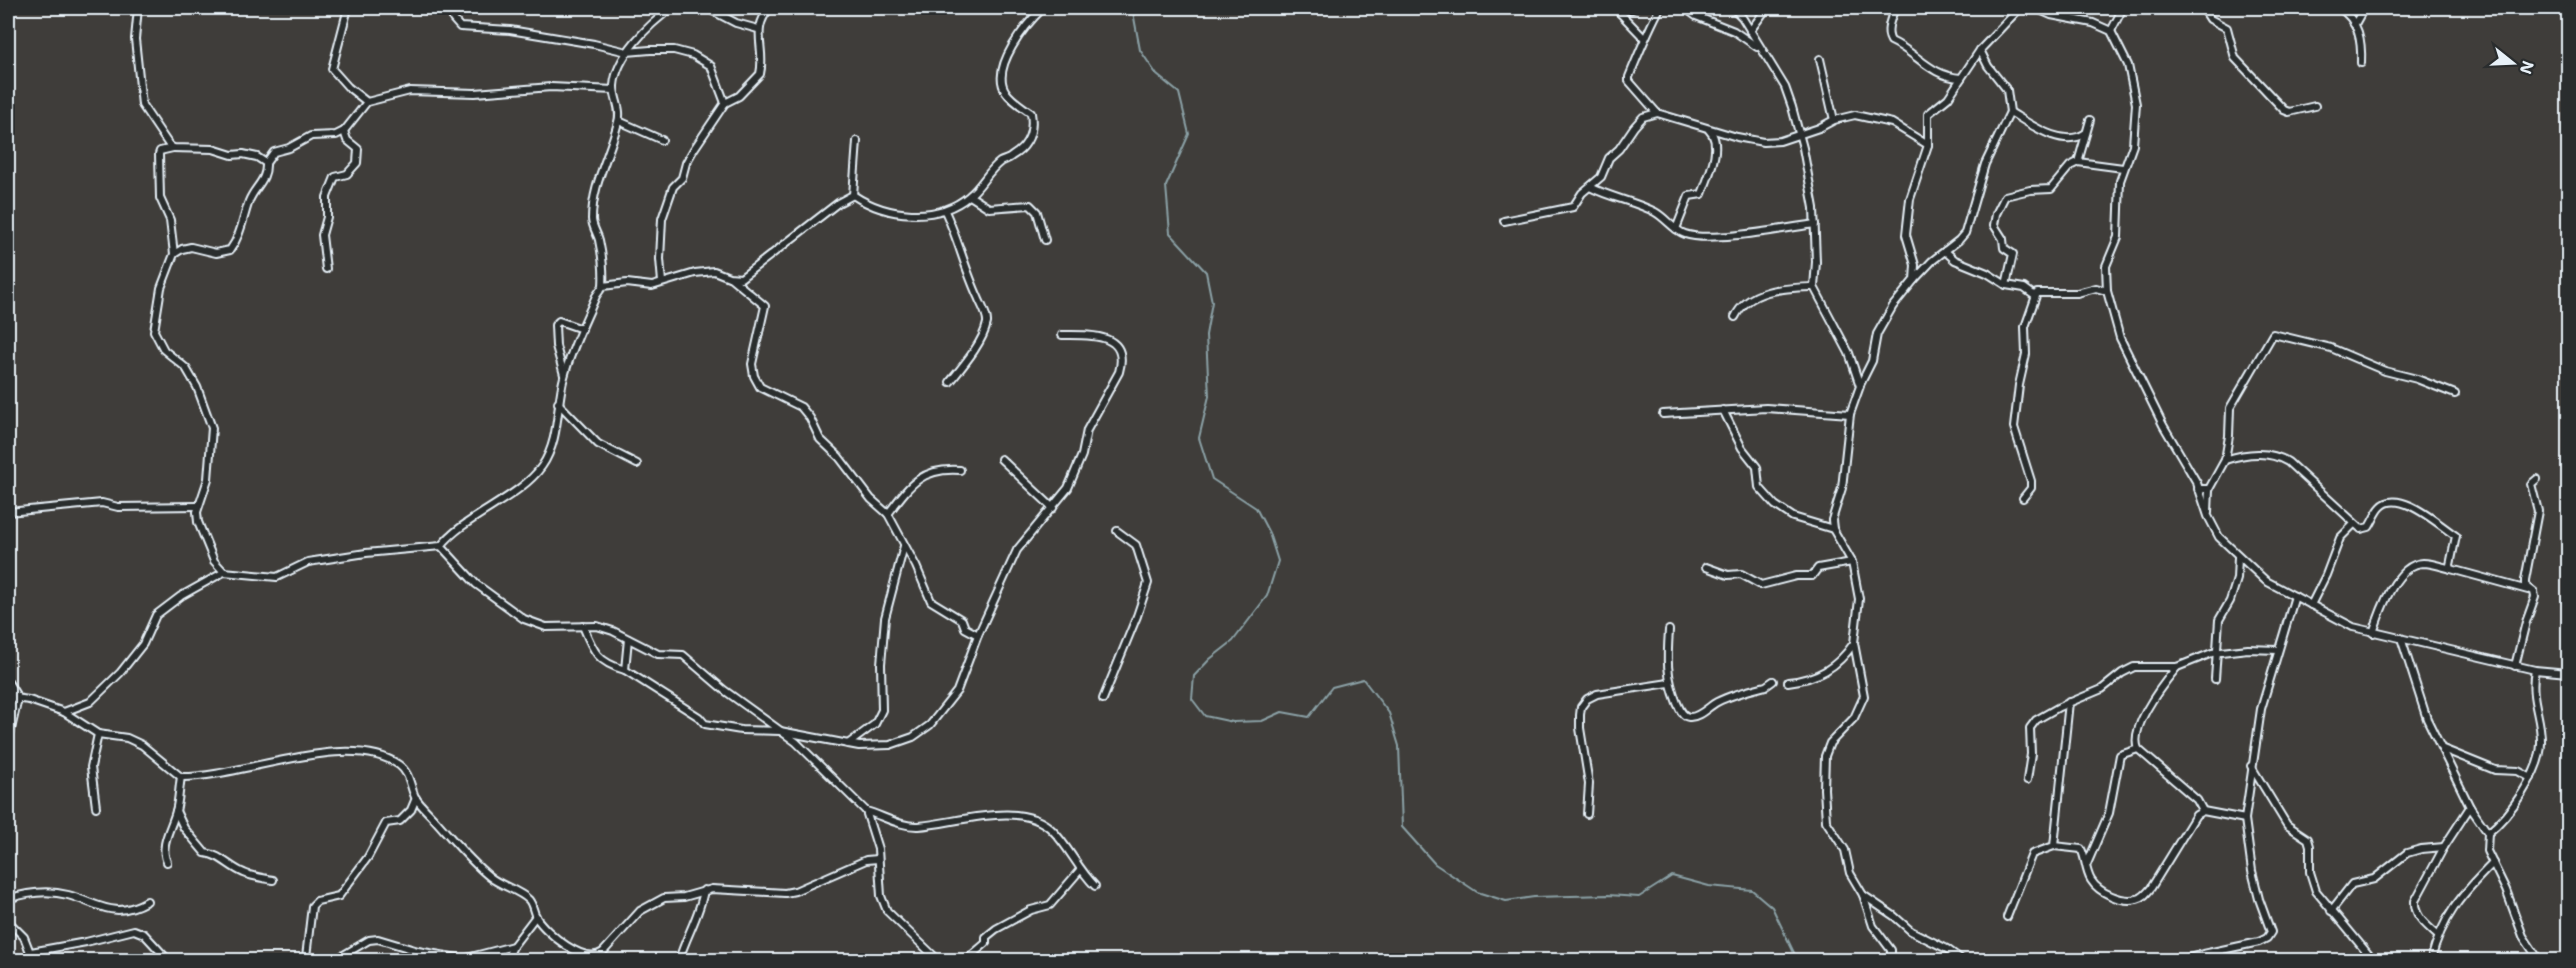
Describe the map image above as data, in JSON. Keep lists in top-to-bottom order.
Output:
{
  "north": "right"
}
